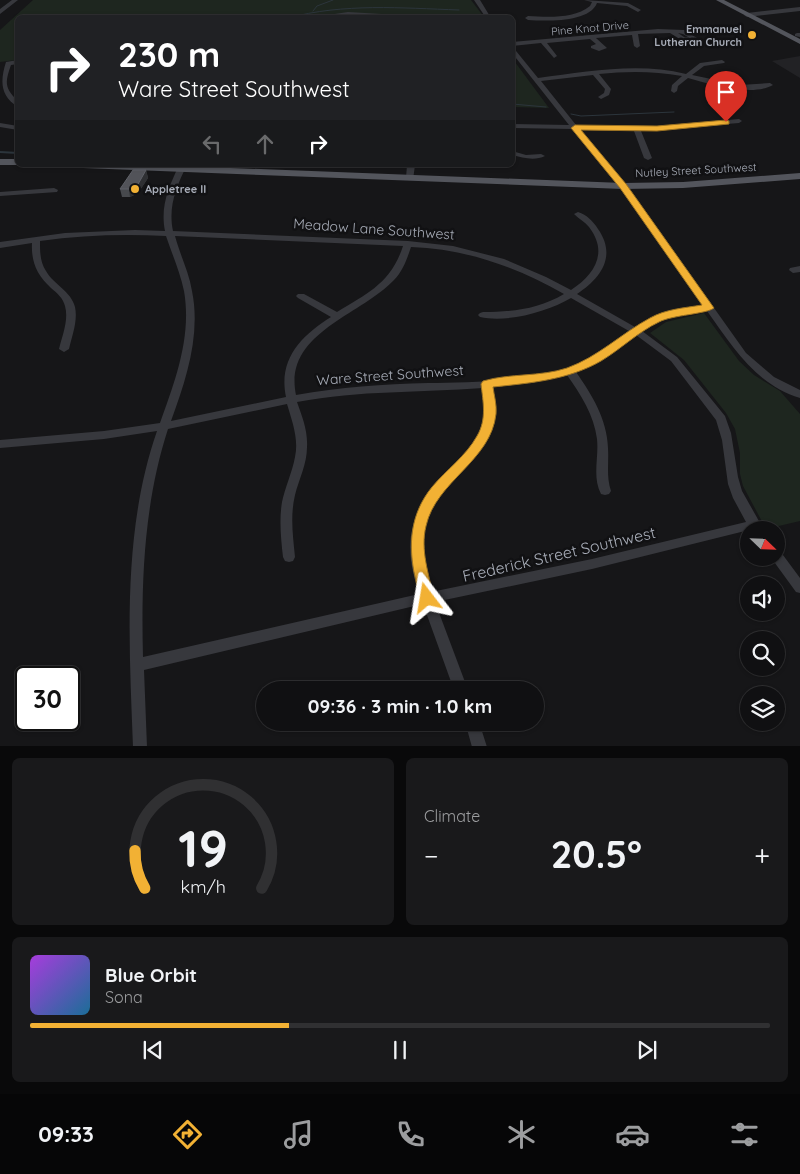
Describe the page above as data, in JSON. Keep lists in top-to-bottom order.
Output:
{
  "streets": {
    "main road": ["Nutley Street Southwest"],
    "street": [
      "Pine Knot Drive",
      "Meadow Lane Southwest",
      "Ware Street Southwest",
      "Frederick Street Southwest"
    ]
  },
  "crossings": [
    ["Meadow Lane Southwest", "Ware Street Southwest"]
  ],
  "places": ["Emmanuel Lutheran Church", "Appletree II"],
  "north": "bottom right",
  "page": {
    "turn": ["230 m", "Ware Street Southwest"],
    "limit": "30",
    "trip": "09:36 · 3 min · 1.0 km",
    "tile": "Climate",
    "heat": ["−", "20.5°", "+"],
    "song": ["Blue Orbit", "Sona"],
    "tabs": "09:33",
    "gauge": ["19", "km/h"]
  }
}
